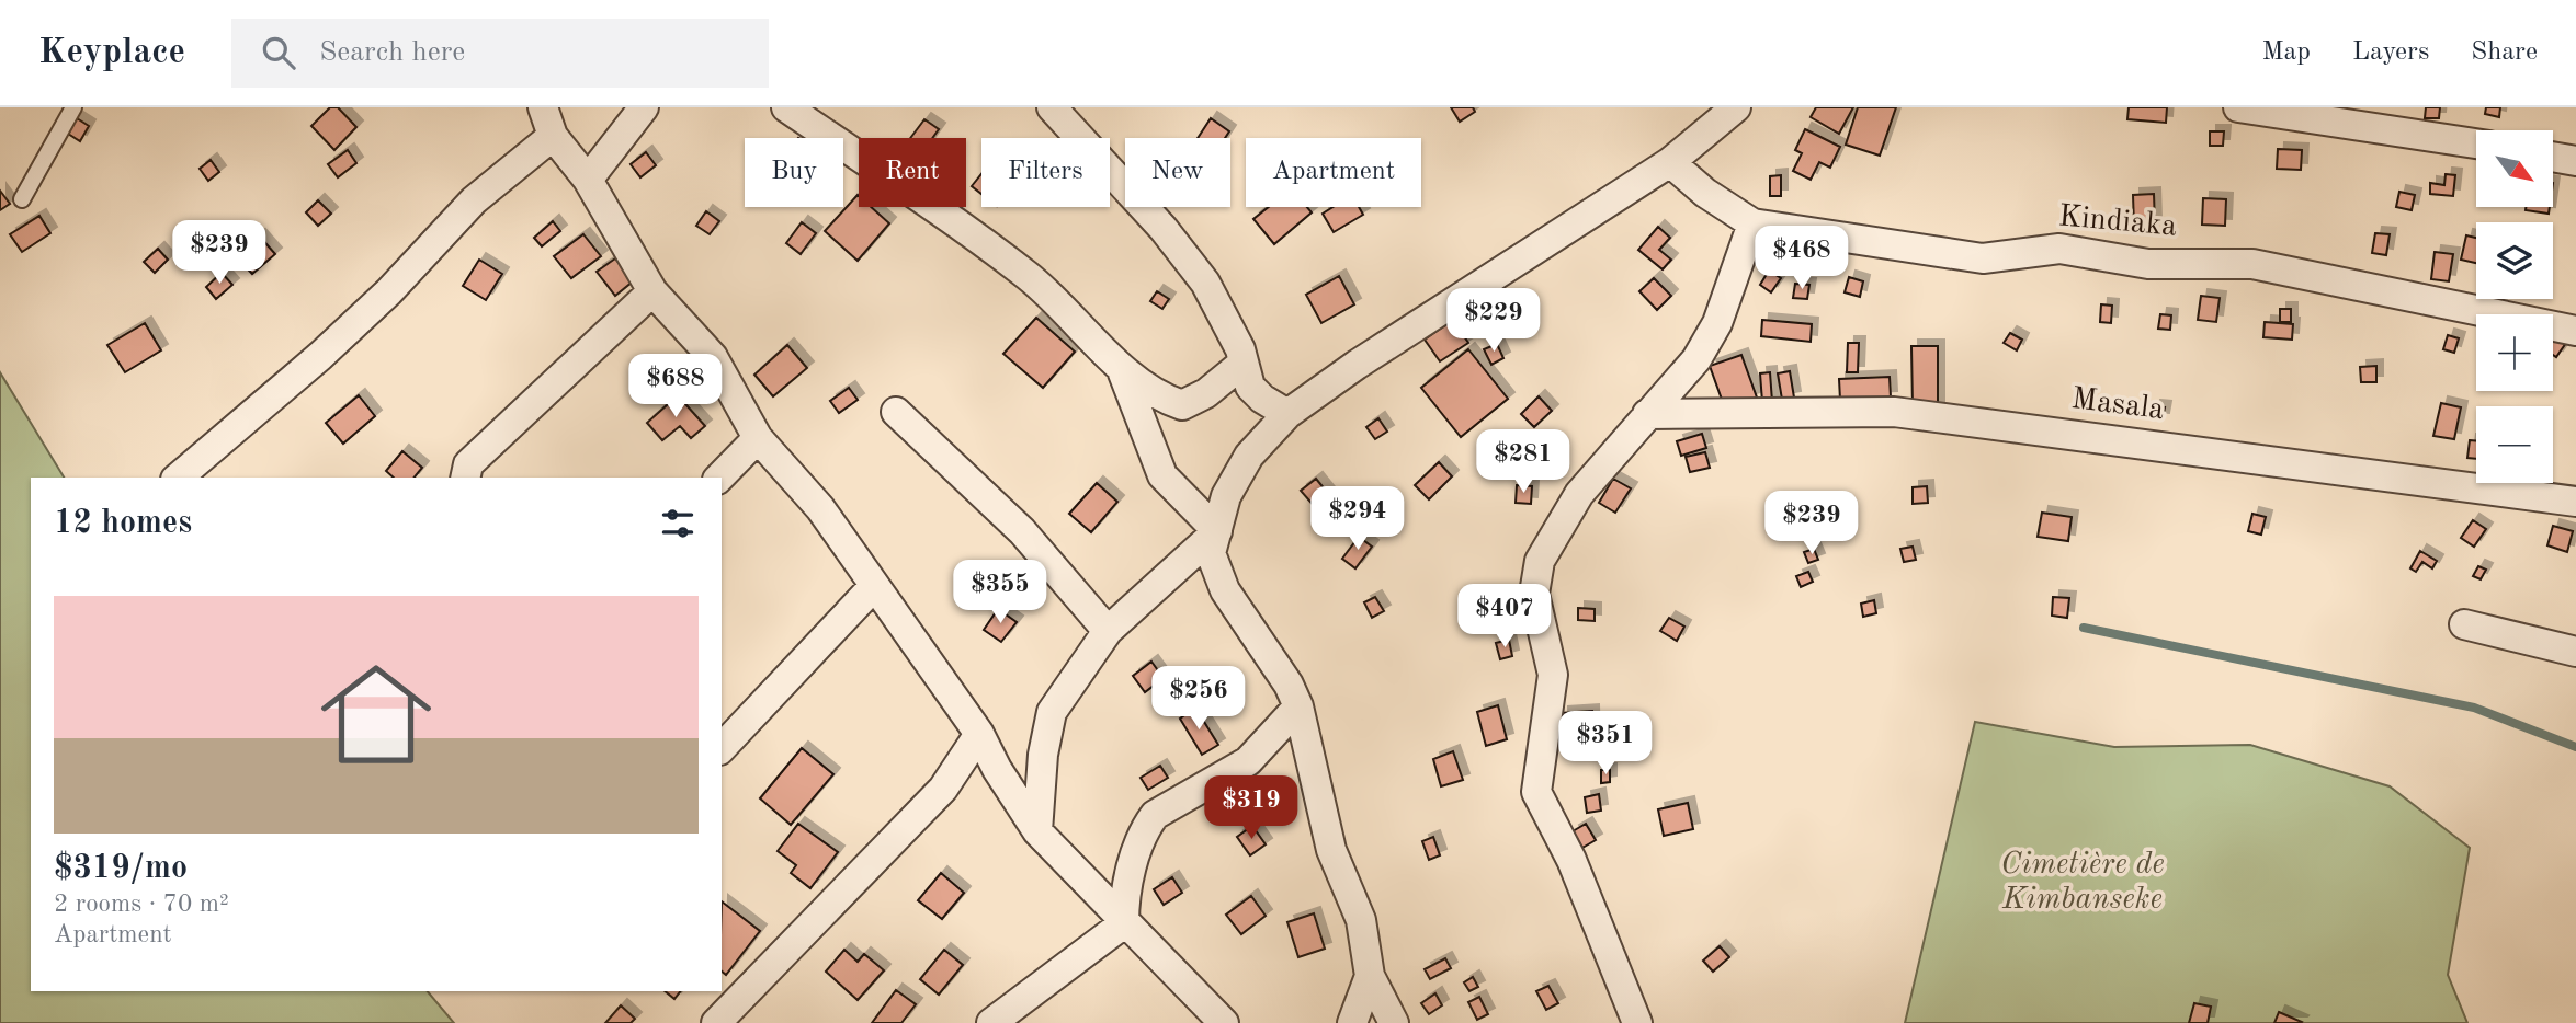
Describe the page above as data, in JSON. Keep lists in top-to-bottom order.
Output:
{
  "streets": {
    "street": ["Kindiaka", "Masala"]
  },
  "parks": ["Cimetière de Kimbanseke"],
  "north": "bottom right",
  "page": {
    "header": "Keyplace",
    "search": "Search here",
    "nav": ["Map", "Layers", "Share"],
    "map_buttons": ["+", "−"],
    "chip": [
      "Buy",
      "Rent",
      "Filters",
      "New",
      "Apartment"
    ],
    "price": [
      "$239",
      "$468",
      "$229",
      "$688",
      "$281",
      "$294",
      "$239",
      "$355",
      "$407",
      "$256",
      "$351",
      "$319"
    ],
    "heading": "12 homes",
    "list": [
      {
        "name": "$319/mo",
        "note": "2 rooms · 70 m² · Apartment"
      }
    ]
  }
}
